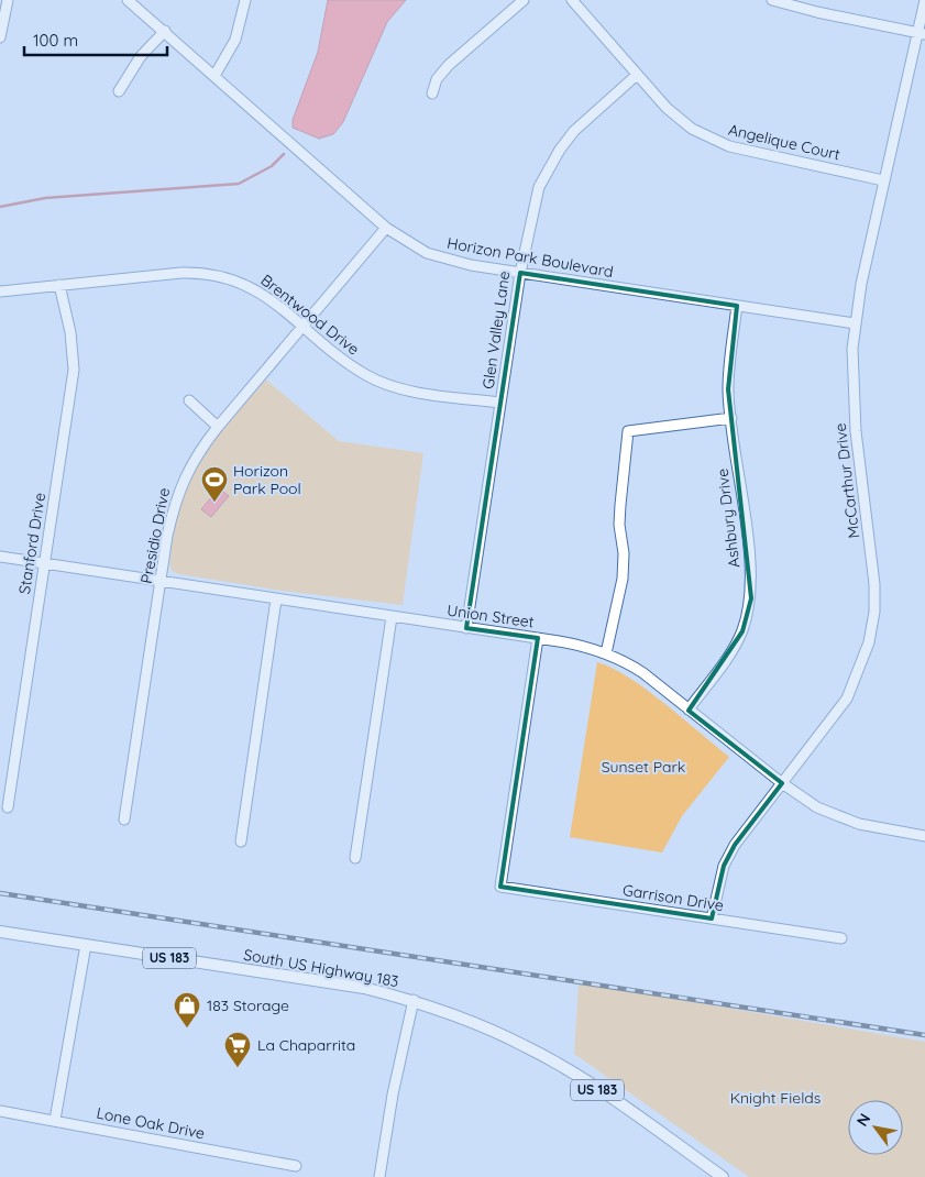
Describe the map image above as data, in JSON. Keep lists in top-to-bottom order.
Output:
{
  "streets": {
    "main road": ["US 183", "South US Highway 183"],
    "street": [
      "Angelique Court",
      "Horizon Park Boulevard",
      "Brentwood Drive",
      "Glen Valley Lane",
      "McCarthur Drive",
      "Ashbury Drive",
      "Presidio Drive",
      "Stanford Drive",
      "Union Street",
      "Garrison Drive",
      "Lone Oak Drive"
    ]
  },
  "crossings": [
    ["Angelique Court", "Glen Valley Lane"],
    ["Angelique Court", "McCarthur Drive"],
    ["Horizon Park Boulevard", "Glen Valley Lane"],
    ["Horizon Park Boulevard", "McCarthur Drive"],
    ["Horizon Park Boulevard", "Ashbury Drive"],
    ["Horizon Park Boulevard", "Presidio Drive"],
    ["Brentwood Drive", "Glen Valley Lane"],
    ["Brentwood Drive", "Presidio Drive"],
    ["Brentwood Drive", "Stanford Drive"],
    ["Glen Valley Lane", "Union Street"],
    ["McCarthur Drive", "Union Street"],
    ["McCarthur Drive", "Garrison Drive"],
    ["Ashbury Drive", "Union Street"],
    ["Presidio Drive", "Union Street"],
    ["Stanford Drive", "Union Street"],
    ["Union Street", "Garrison Drive"]
  ],
  "parks": ["Sunset Park", "Knight Fields"],
  "places": {
    "sports": ["Horizon Park Pool"],
    "shop": ["183 Storage"],
    "supermarket": ["La Chaparrita"]
  },
  "scale_bar": "100 m",
  "north": "top left"
}
